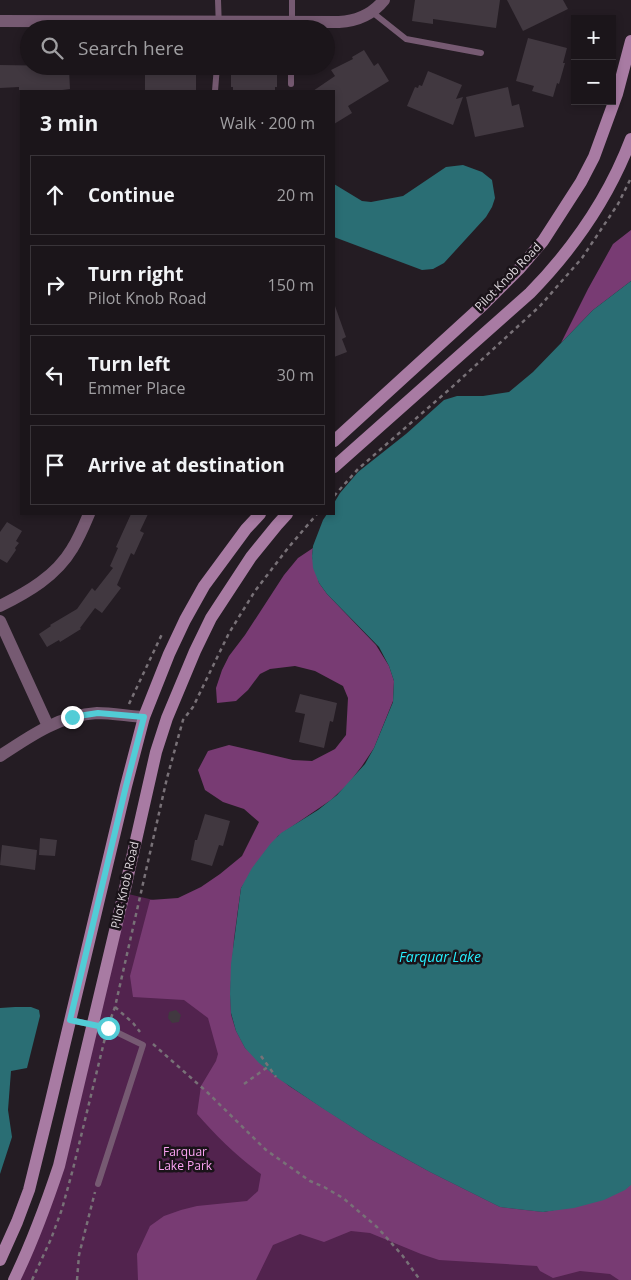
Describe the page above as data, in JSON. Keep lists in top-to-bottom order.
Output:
{
  "streets": {
    "main road": ["Pilot Knob Road"]
  },
  "water": ["Farquar Lake"],
  "parks": ["Farquar Lake Park"],
  "page": {
    "map_buttons": ["+", "−"],
    "search": "Search here",
    "heading": ["3 min", "Walk · 200 m"],
    "list": [
      ["Continue", "20 m"],
      ["Turn right", "Pilot Knob Road", "150 m"],
      ["Turn left", "Emmer Place", "30 m"],
      "Arrive at destination"
    ]
  }
}
